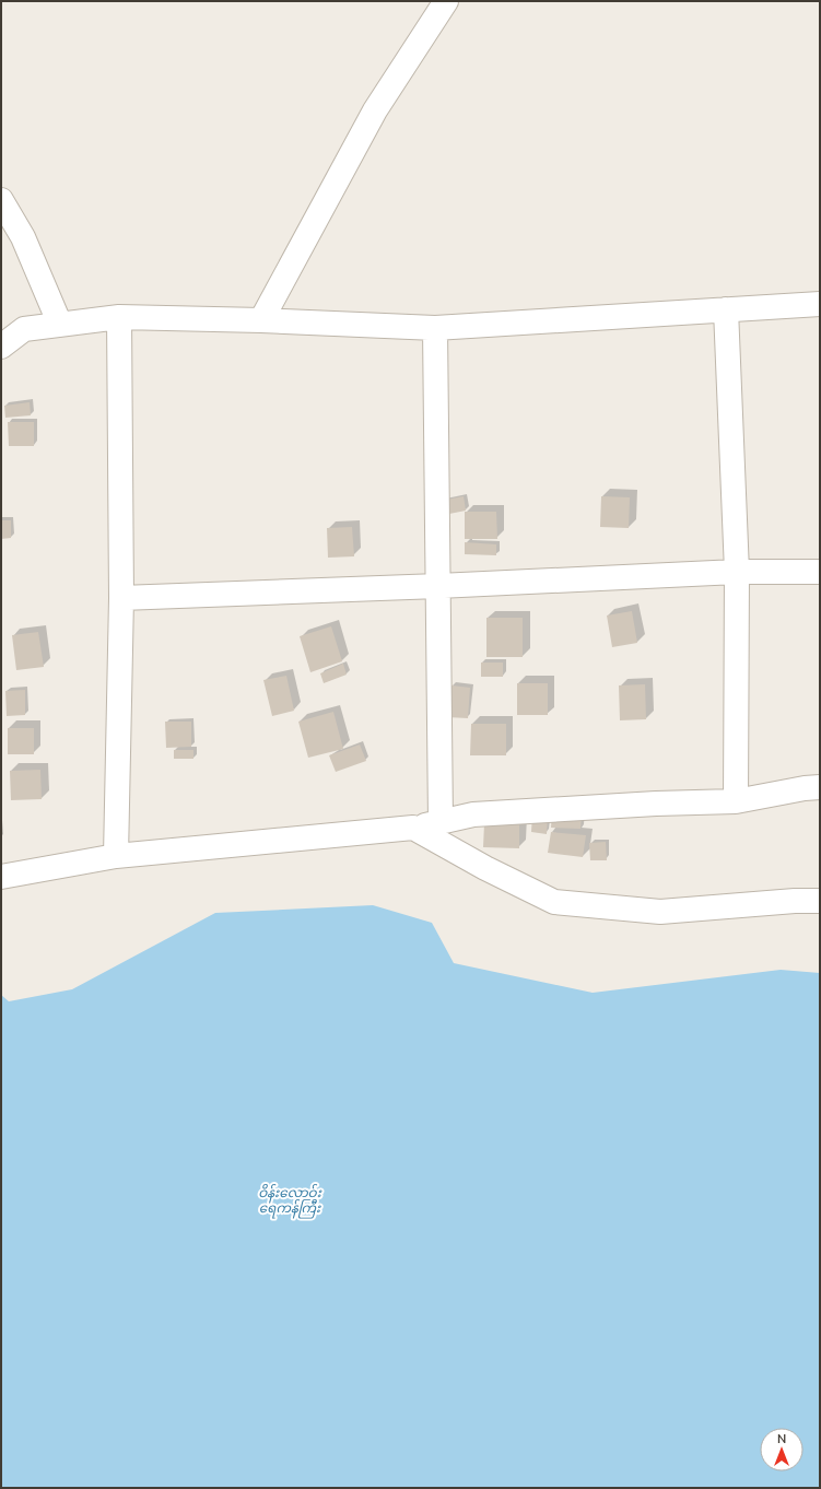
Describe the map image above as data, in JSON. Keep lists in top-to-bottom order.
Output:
{
  "water": ["ဝိန်းလောဝ်း ရေကန်ကြီး"],
  "north": "top"
}
